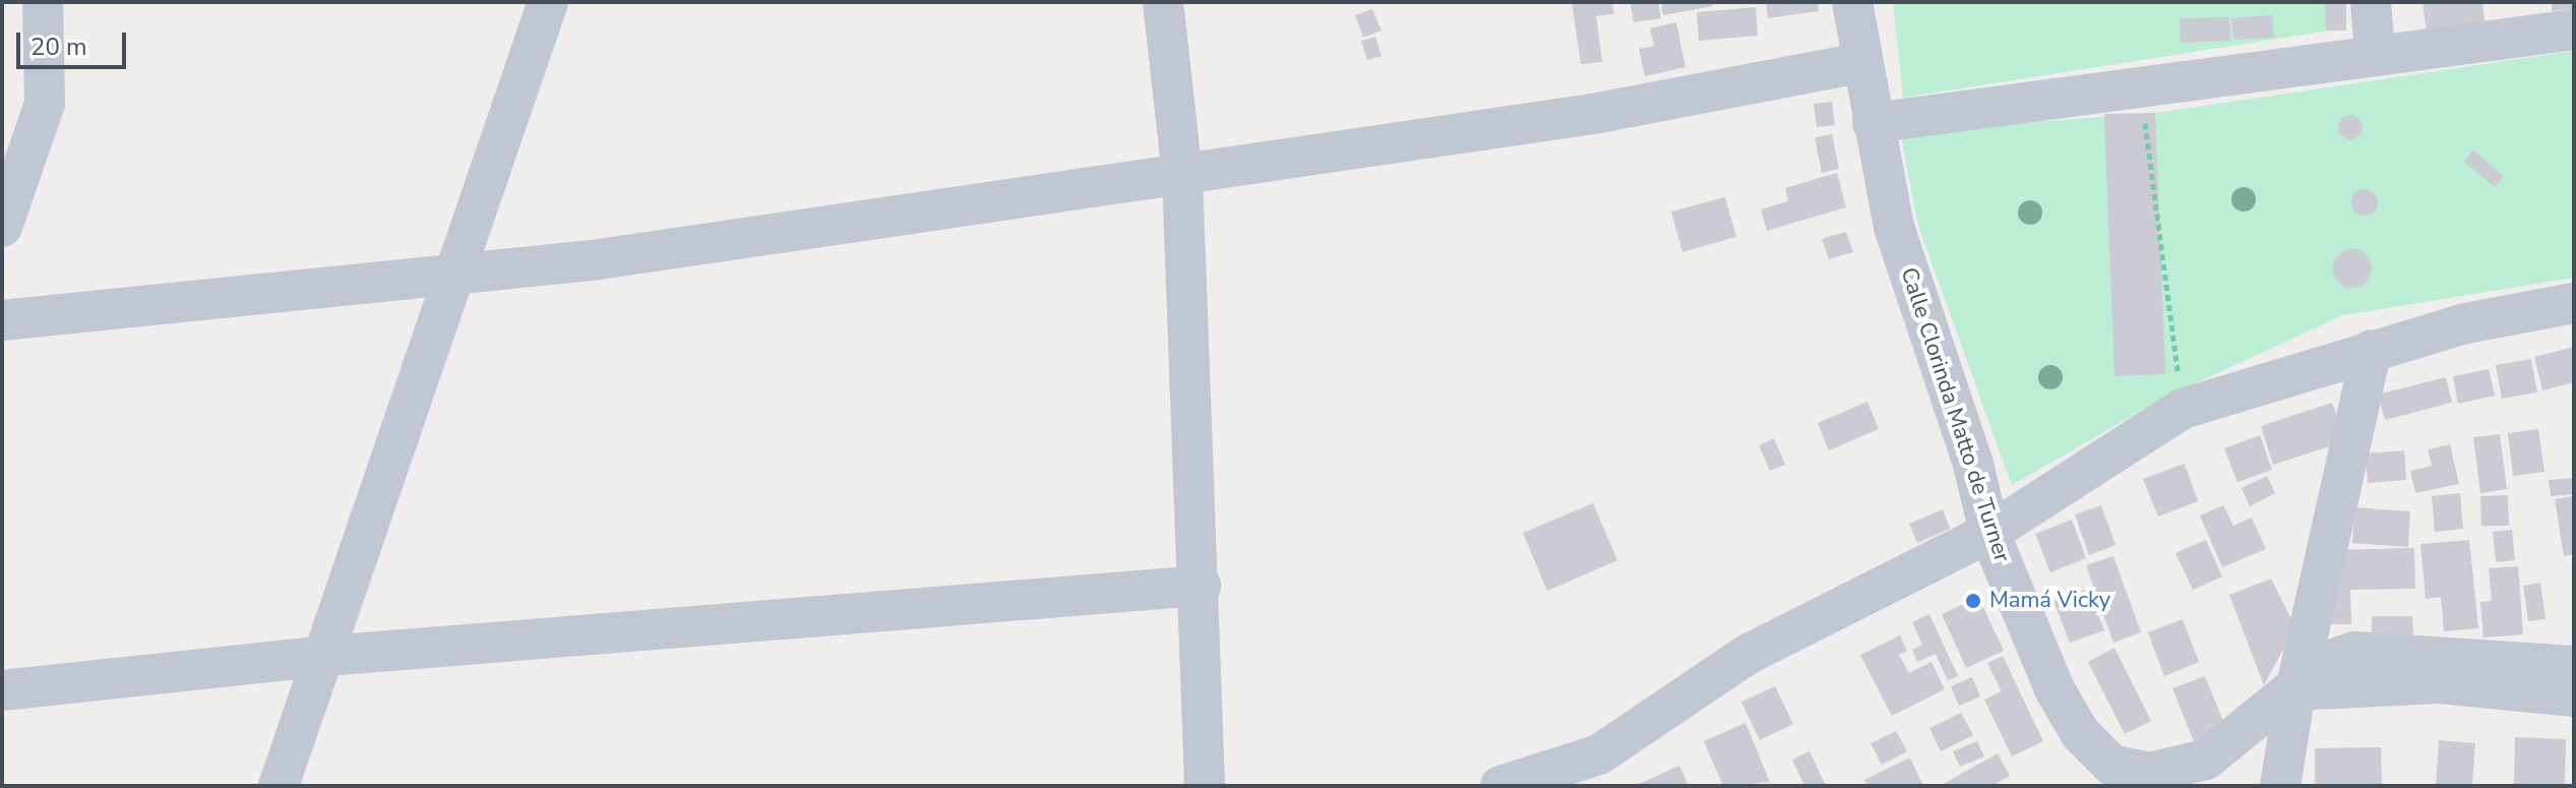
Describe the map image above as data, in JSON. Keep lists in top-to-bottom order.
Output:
{
  "streets": {
    "street": ["Calle Clorinda Matto de Turner"]
  },
  "places": ["Mamá Vicky"],
  "scale_bar": "20 m"
}
